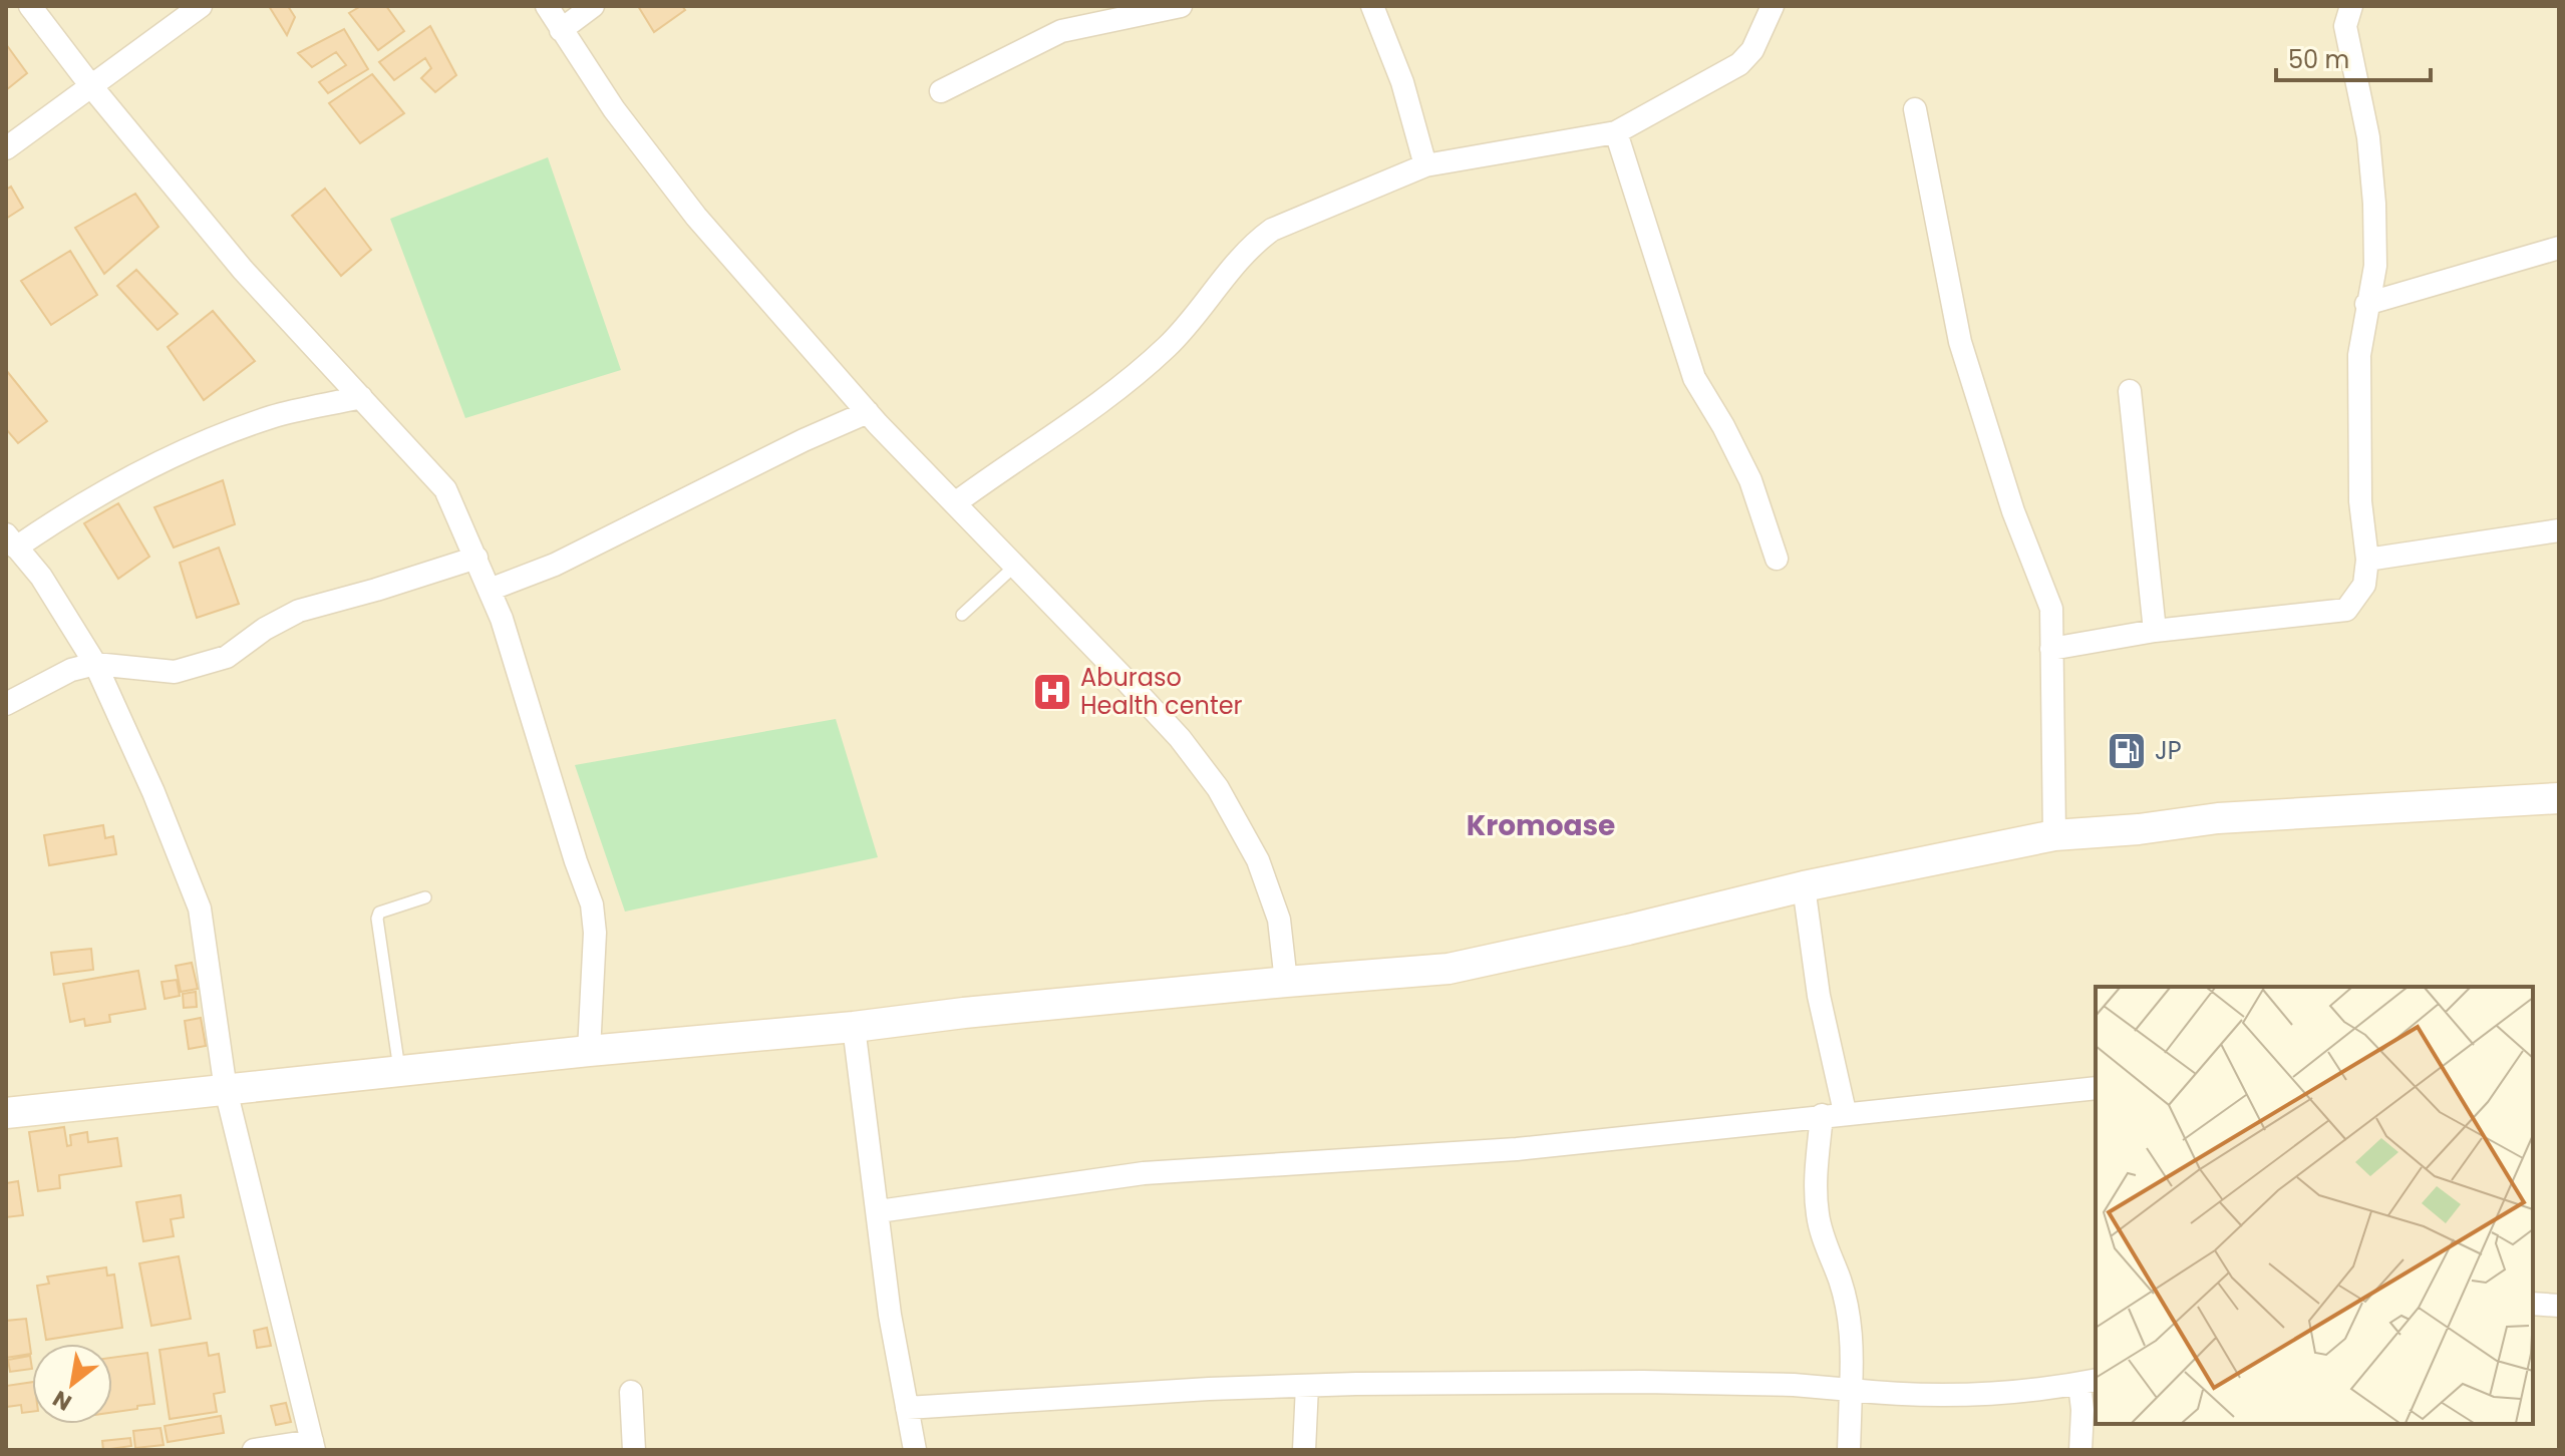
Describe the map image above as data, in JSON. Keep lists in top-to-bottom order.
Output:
{
  "districts": ["Kromoase"],
  "places": {
    "hospital": ["Aburaso Health center"],
    "fuel station": ["JP"]
  },
  "scale_bar": "50 m",
  "north": "bottom left"
}
